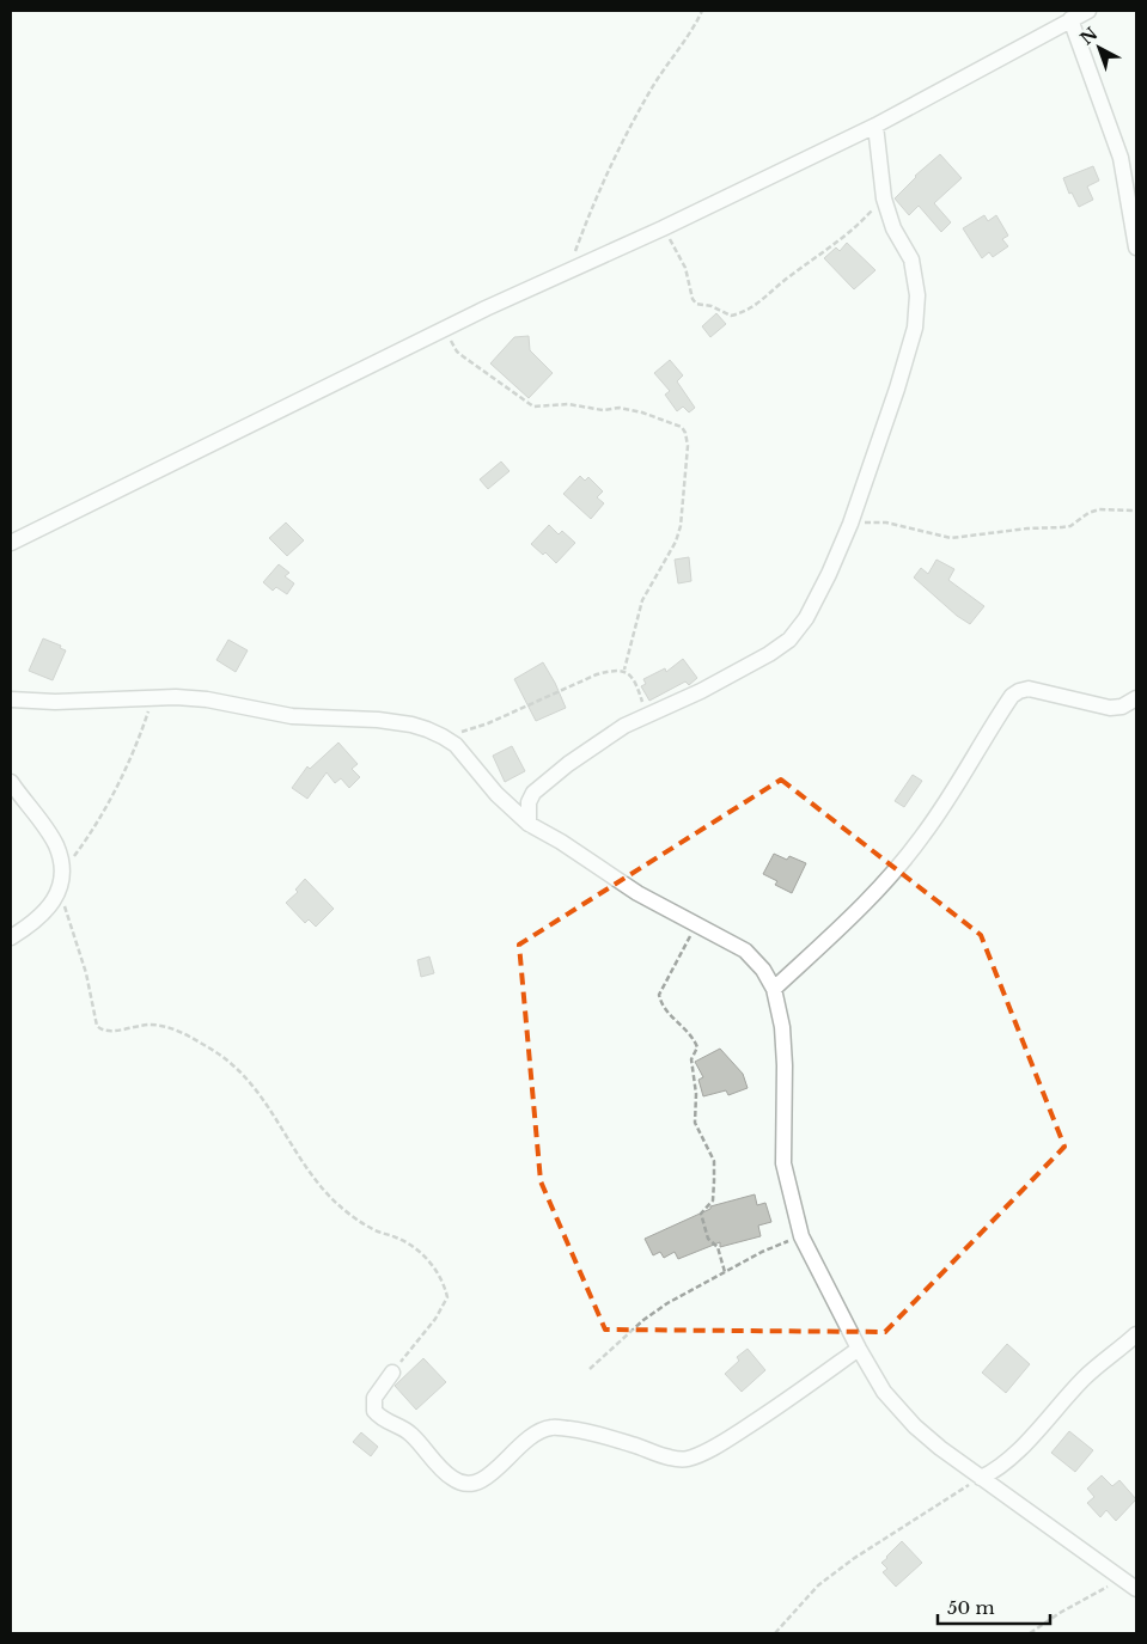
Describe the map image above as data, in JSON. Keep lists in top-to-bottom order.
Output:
{
  "scale_bar": "50 m",
  "north": "top left"
}
